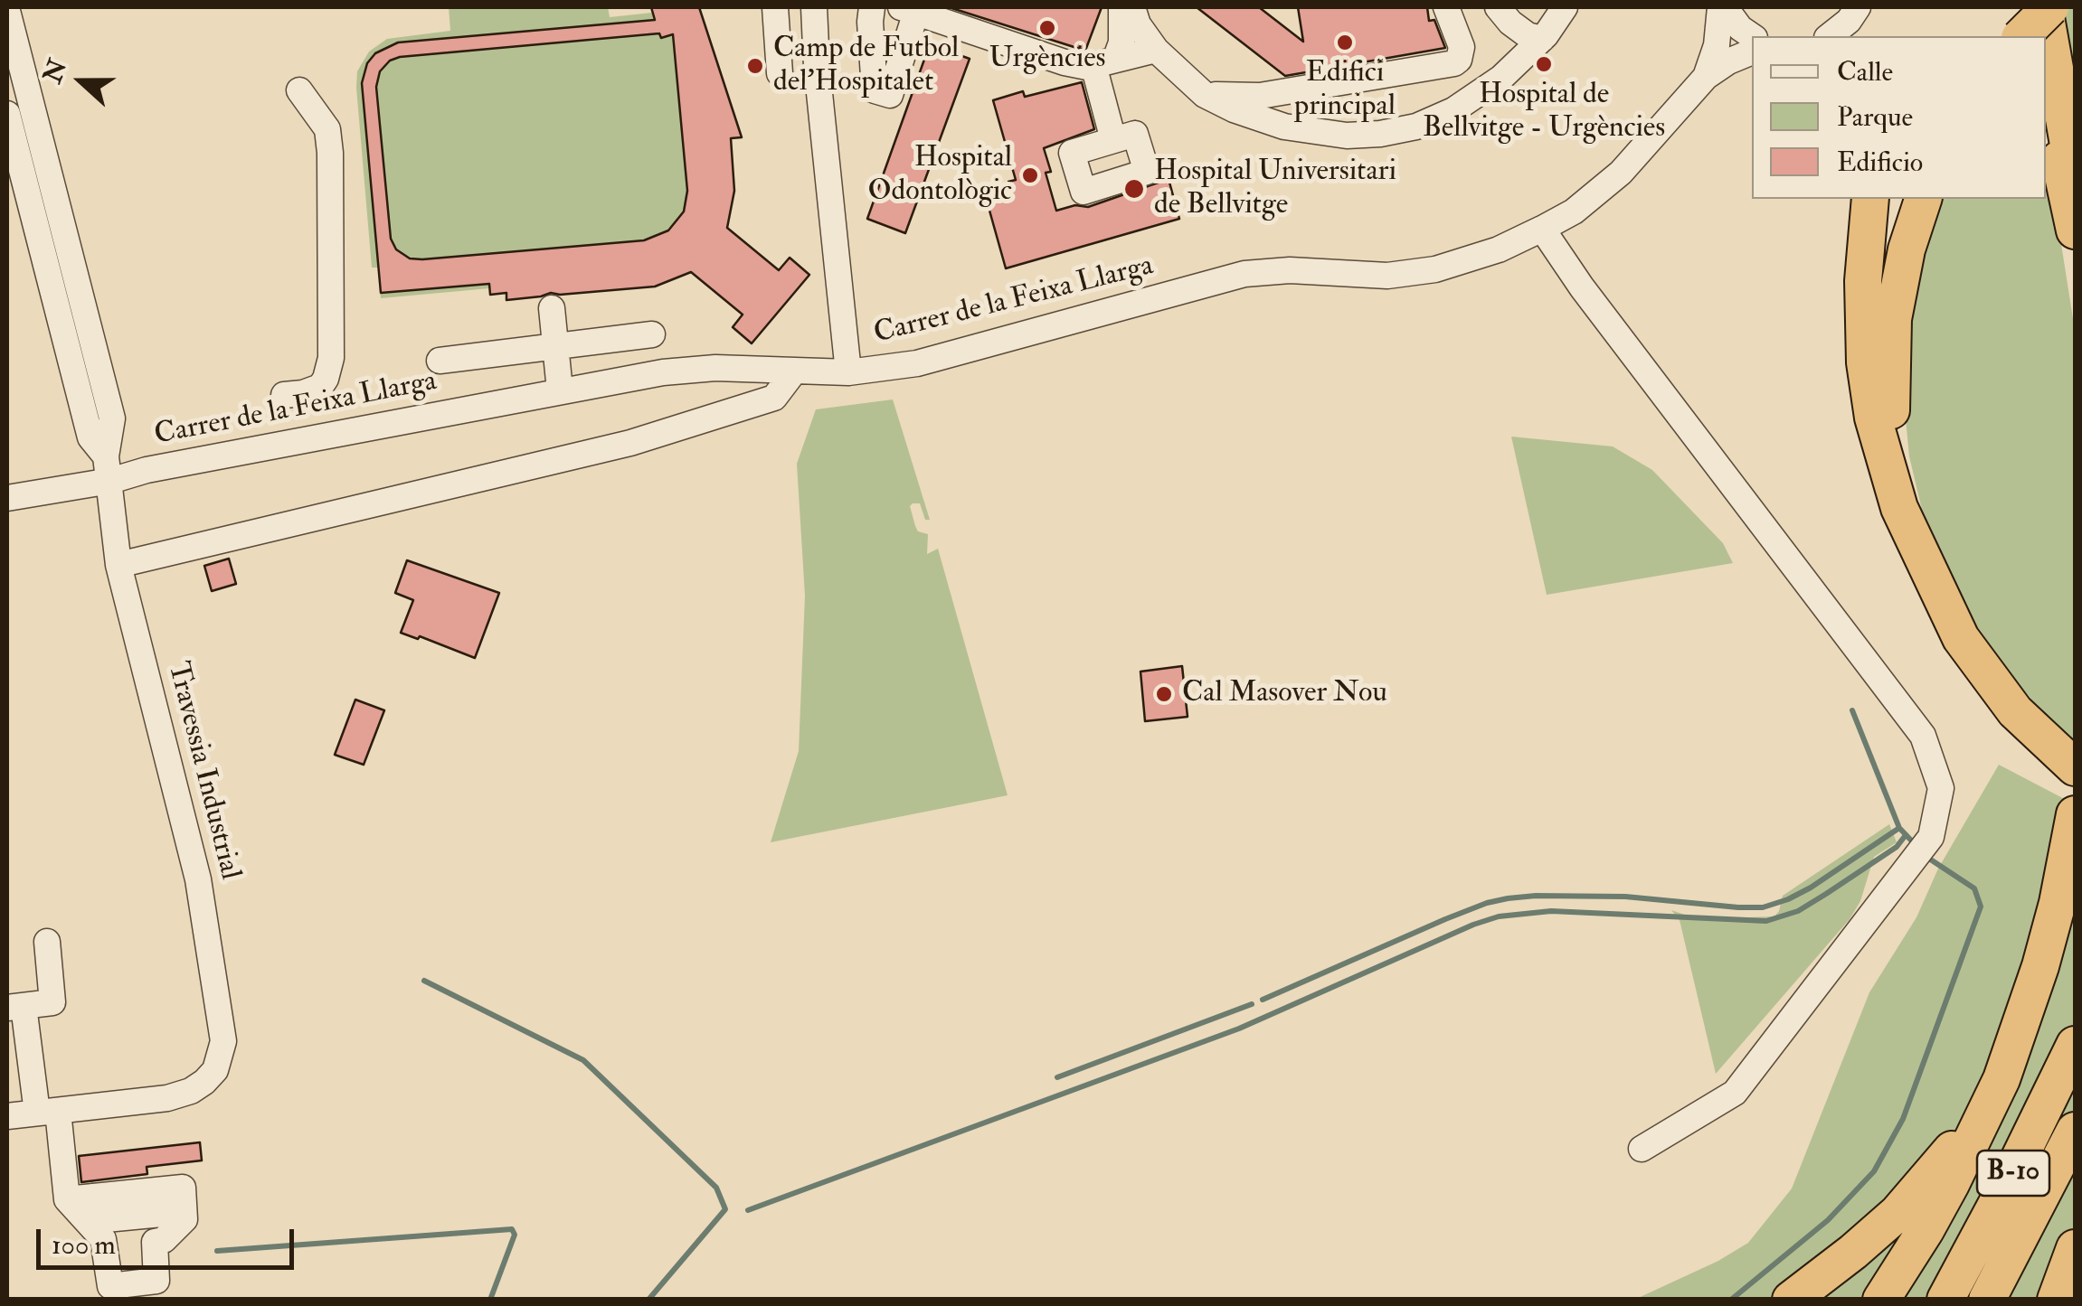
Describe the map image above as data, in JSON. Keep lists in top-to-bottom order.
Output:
{
  "streets": {
    "highway": ["B-10"],
    "street": ["Carrer de la Feixa Llarga", "Travessia Industrial"]
  },
  "crossings": [
    ["Carrer de la Feixa Llarga", "Travessia Industrial"]
  ],
  "places": [
    "Urgències",
    "Edifici principal",
    "Hospital de Bellvitge - Urgències",
    "Camp de Futbol del'Hospitalet",
    "Hospital Odontològic",
    "Hospital Universitari de Bellvitge",
    "Cal Masover Nou"
  ],
  "legend": ["Calle", "Parque", "Edificio"],
  "scale_bar": "100 m",
  "north": "left"
}
